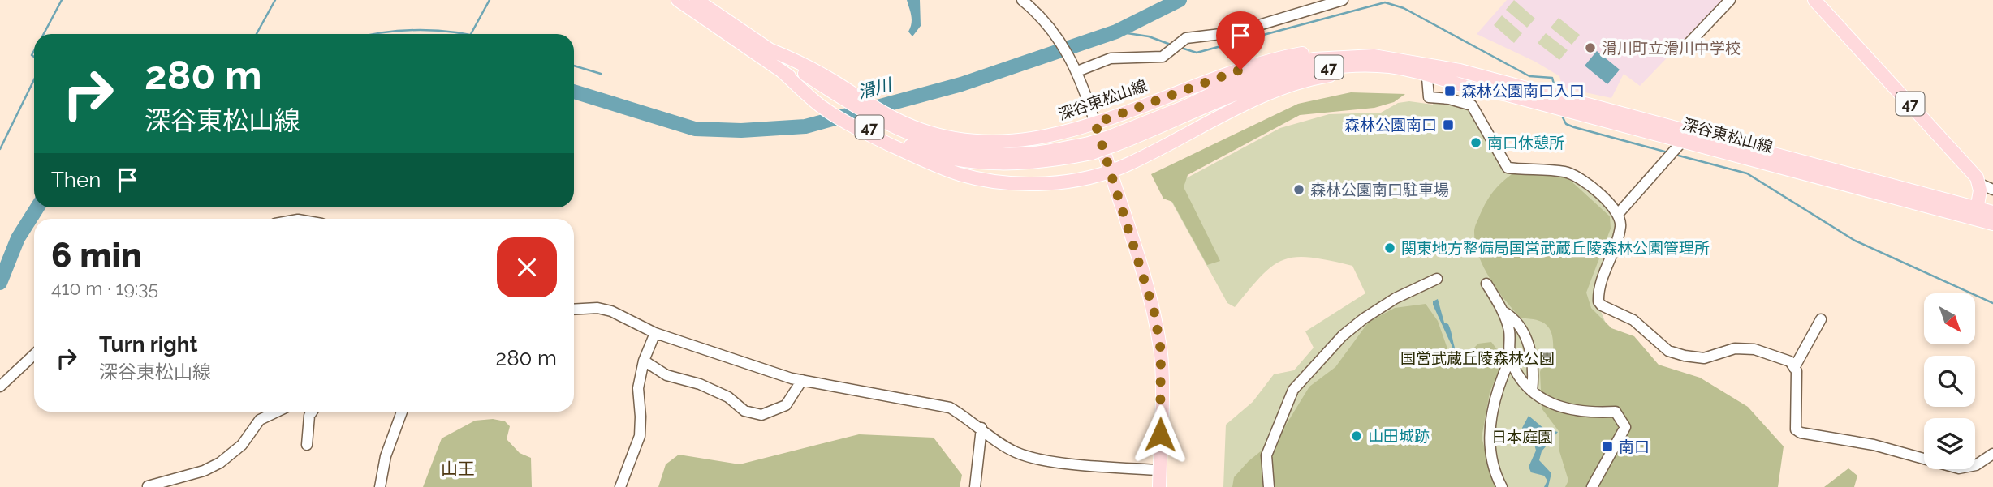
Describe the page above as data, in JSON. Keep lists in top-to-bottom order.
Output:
{
  "streets": {
    "main road": ["47", "深谷東松山線"]
  },
  "districts": ["山王"],
  "water": ["滑川"],
  "parks": ["国営武蔵丘陵森林公園", "日本庭園"],
  "places": {
    "other": [
      "滑川町立滑川中学校",
      "南口休憩所",
      "森林公園南口駐車場",
      "関東地方整備局国営武蔵丘陵森林公園管理所",
      "山田城跡"
    ],
    "transit": ["森林公園南口入口", "森林公園南口", "南口"]
  },
  "north": "bottom right",
  "page": {
    "turn": ["280 m", "深谷東松山線"],
    "then": "Then",
    "heading": ["6 min", "410 m · 19:35"],
    "list": [
      {
        "name": "Turn right",
        "note": "深谷東松山線",
        "value": "280 m"
      }
    ]
  }
}
